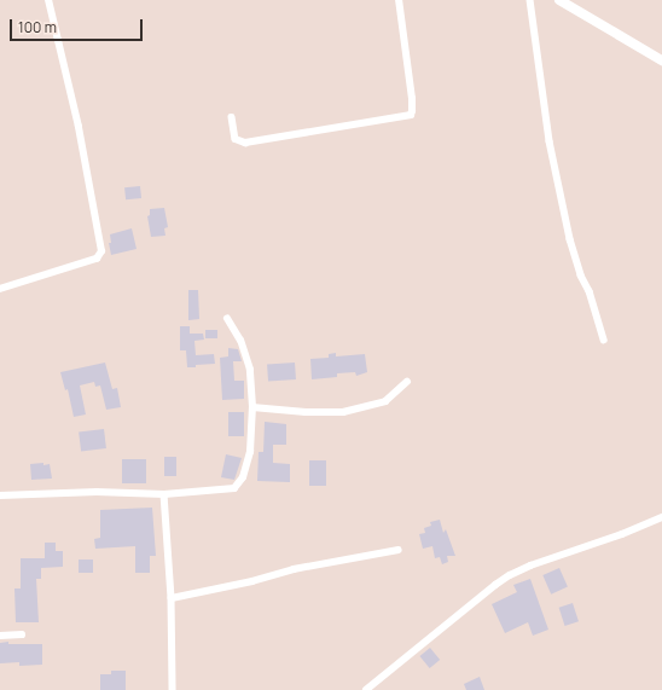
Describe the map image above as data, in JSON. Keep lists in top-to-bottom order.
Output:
{
  "scale_bar": "100 m"
}
